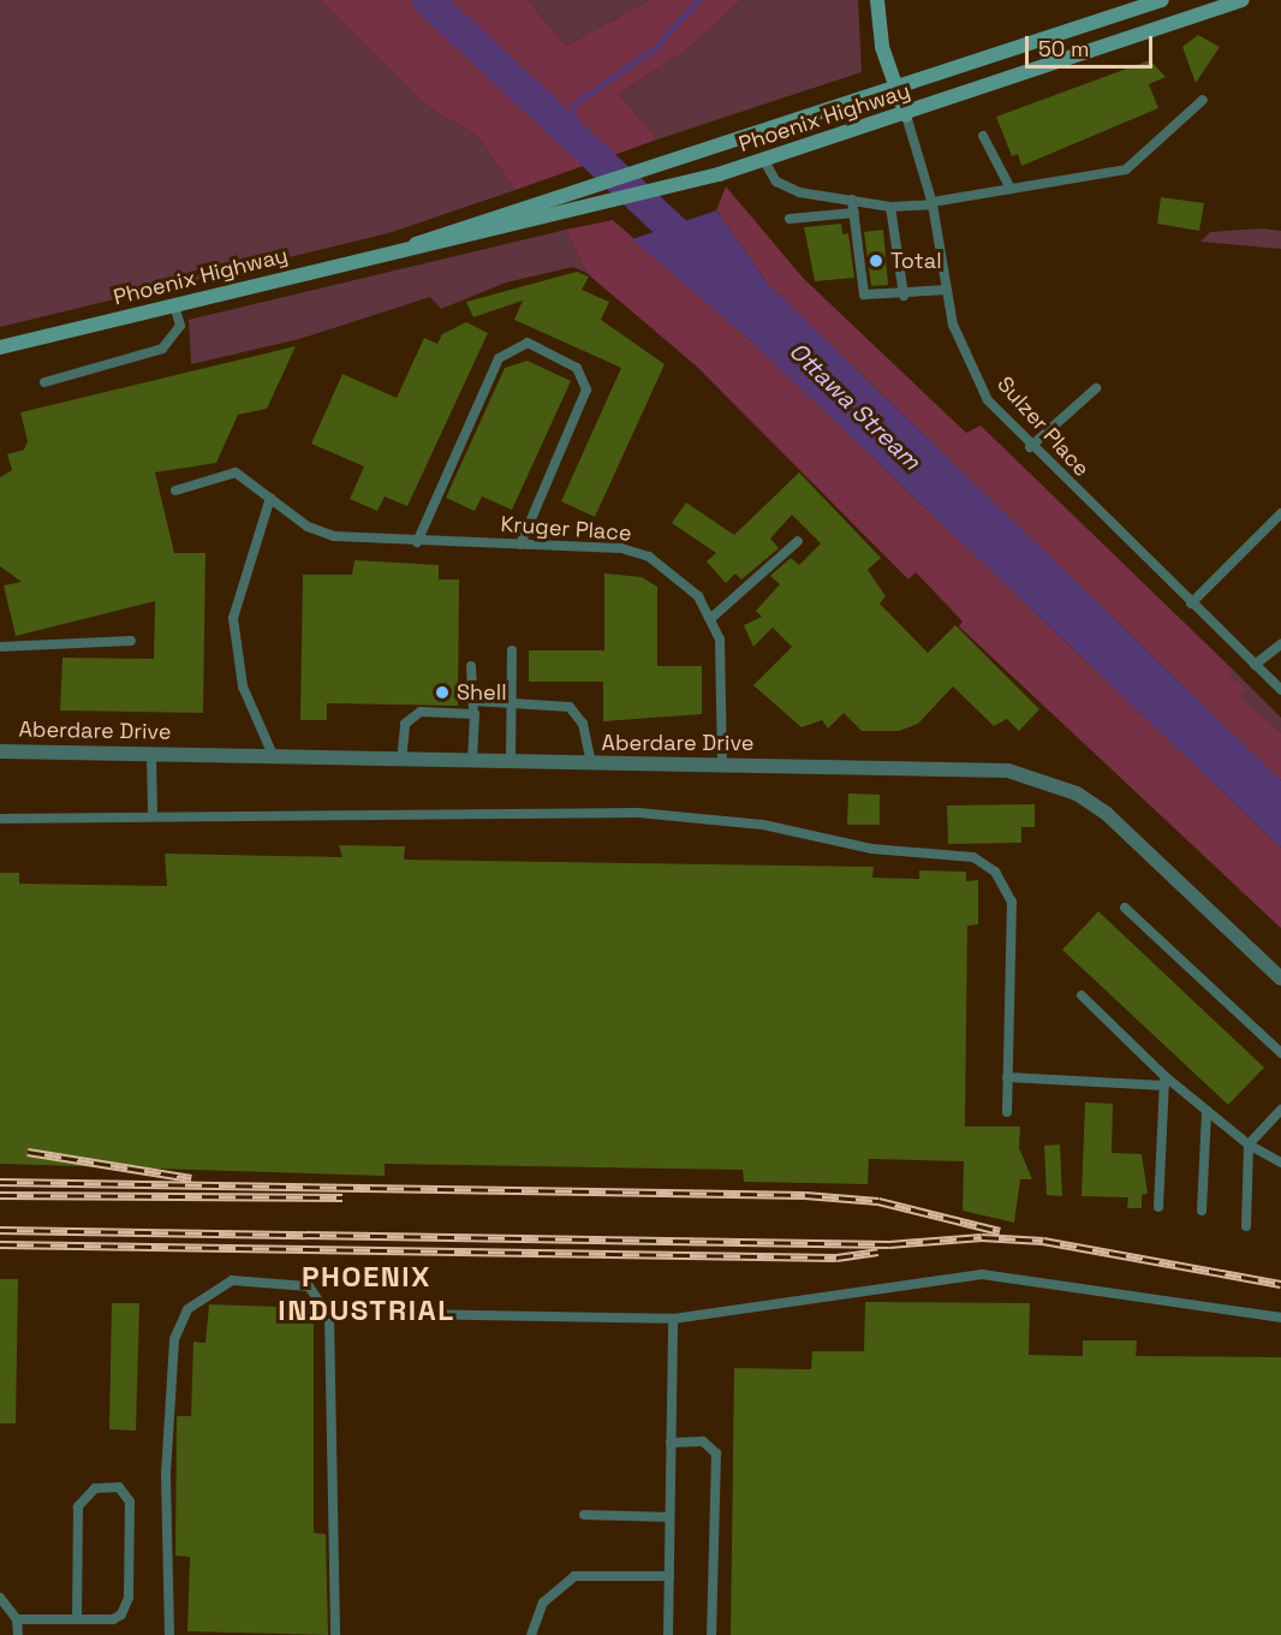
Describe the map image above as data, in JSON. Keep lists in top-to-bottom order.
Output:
{
  "streets": {
    "main road": ["Phoenix Highway"],
    "street": ["Aberdare Drive"],
    "lane": ["Sulzer Place", "Kruger Place"]
  },
  "crossings": [
    ["Phoenix Highway", "Sulzer Place"],
    ["Kruger Place", "Aberdare Drive"]
  ],
  "districts": ["PHOENIX INDUSTRIAL"],
  "water": ["Ottawa Stream"],
  "places": ["Total", "Shell"],
  "scale_bar": "50 m"
}
